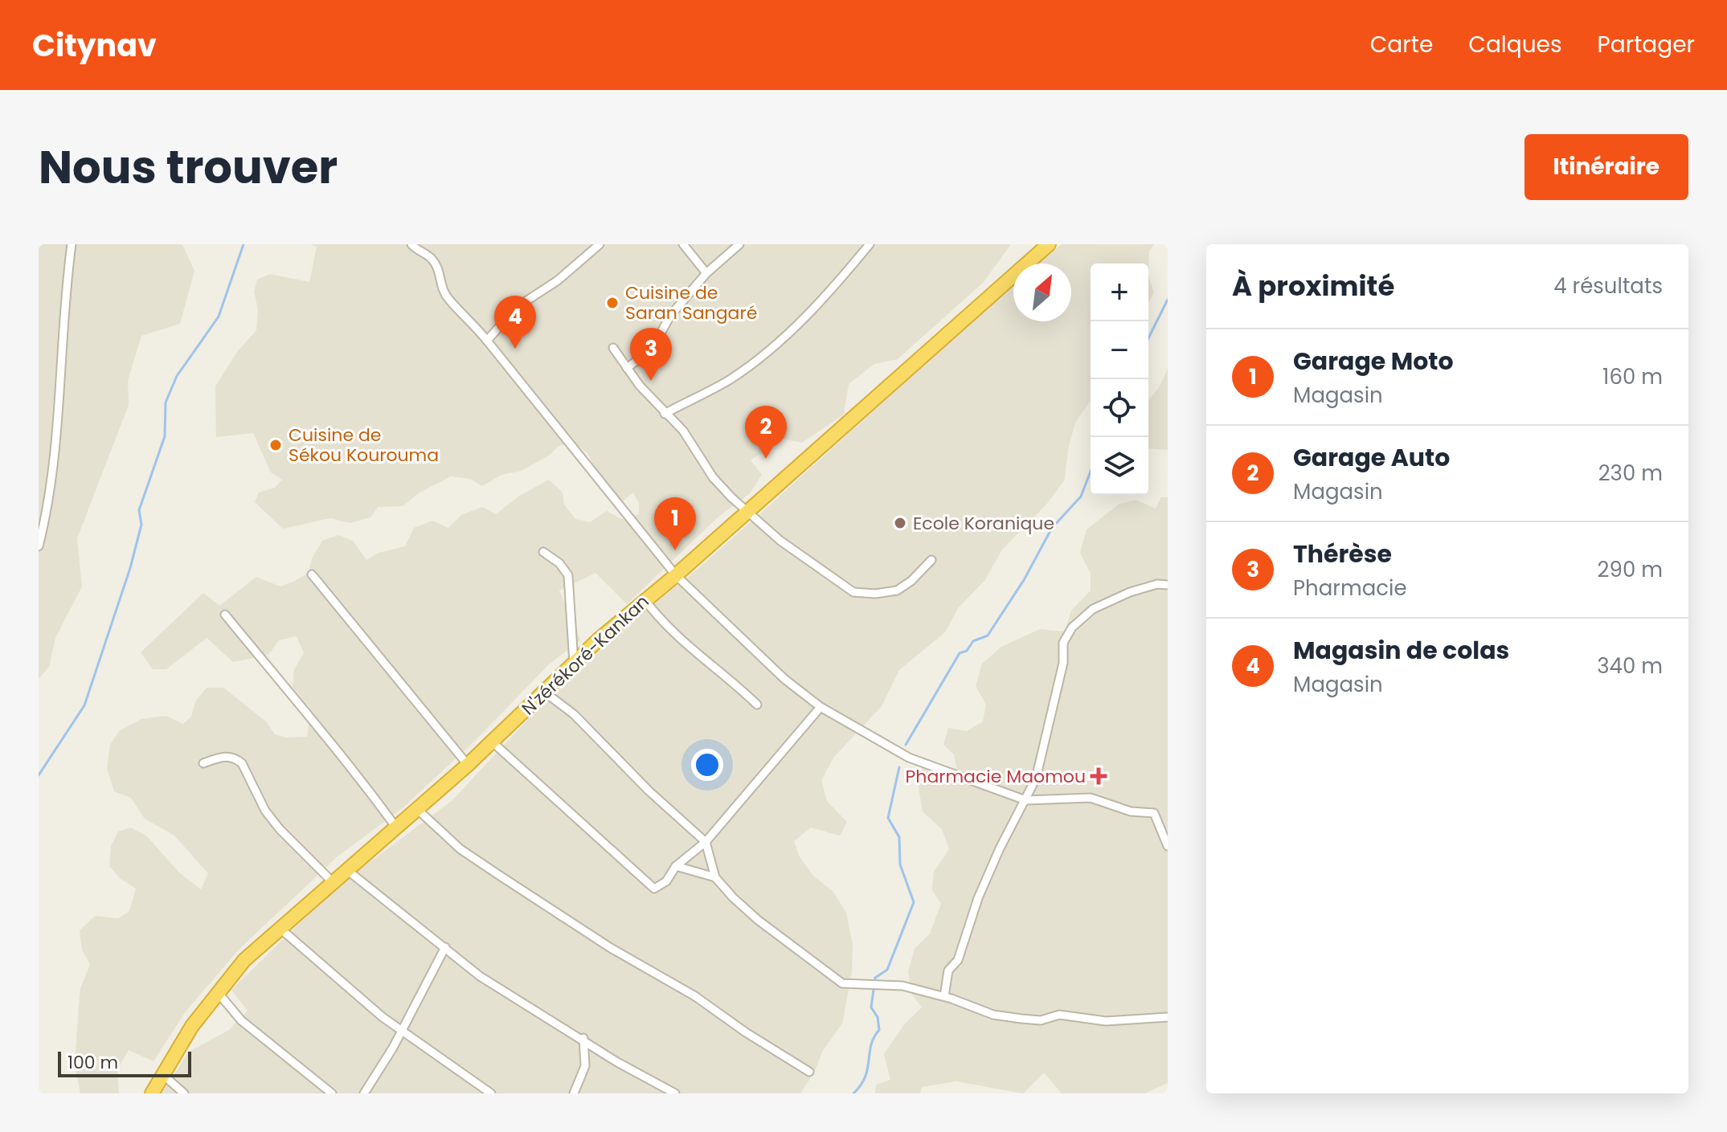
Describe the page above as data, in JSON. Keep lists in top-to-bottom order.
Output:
{
  "streets": {
    "highway": ["N'zérékoré-Kankan"]
  },
  "places": {
    "other": ["Cuisine de Saran Sangaré", "Cuisine de Sékou Kourouma", "Ecole Koranique"],
    "health": ["Pharmacie Maomou"]
  },
  "scale_bar": "100 m",
  "north": "top right",
  "page": {
    "header": "Citynav",
    "nav": ["Carte", "Calques", "Partager"],
    "title": "Nous trouver",
    "buttons": "Itinéraire",
    "heading": ["À proximité", "4 résultats"],
    "map_buttons": ["+", "−"],
    "pins": [
      "4",
      "3",
      "2",
      "1"
    ],
    "list": [
      {
        "mark": "1",
        "name": "Garage Moto",
        "note": "Magasin",
        "value": "160 m"
      },
      {
        "mark": "2",
        "name": "Garage Auto",
        "note": "Magasin",
        "value": "230 m"
      },
      {
        "mark": "3",
        "name": "Thérèse",
        "note": "Pharmacie",
        "value": "290 m"
      },
      {
        "mark": "4",
        "name": "Magasin de colas",
        "note": "Magasin",
        "value": "340 m"
      }
    ],
    "scale": "100 m"
  }
}
